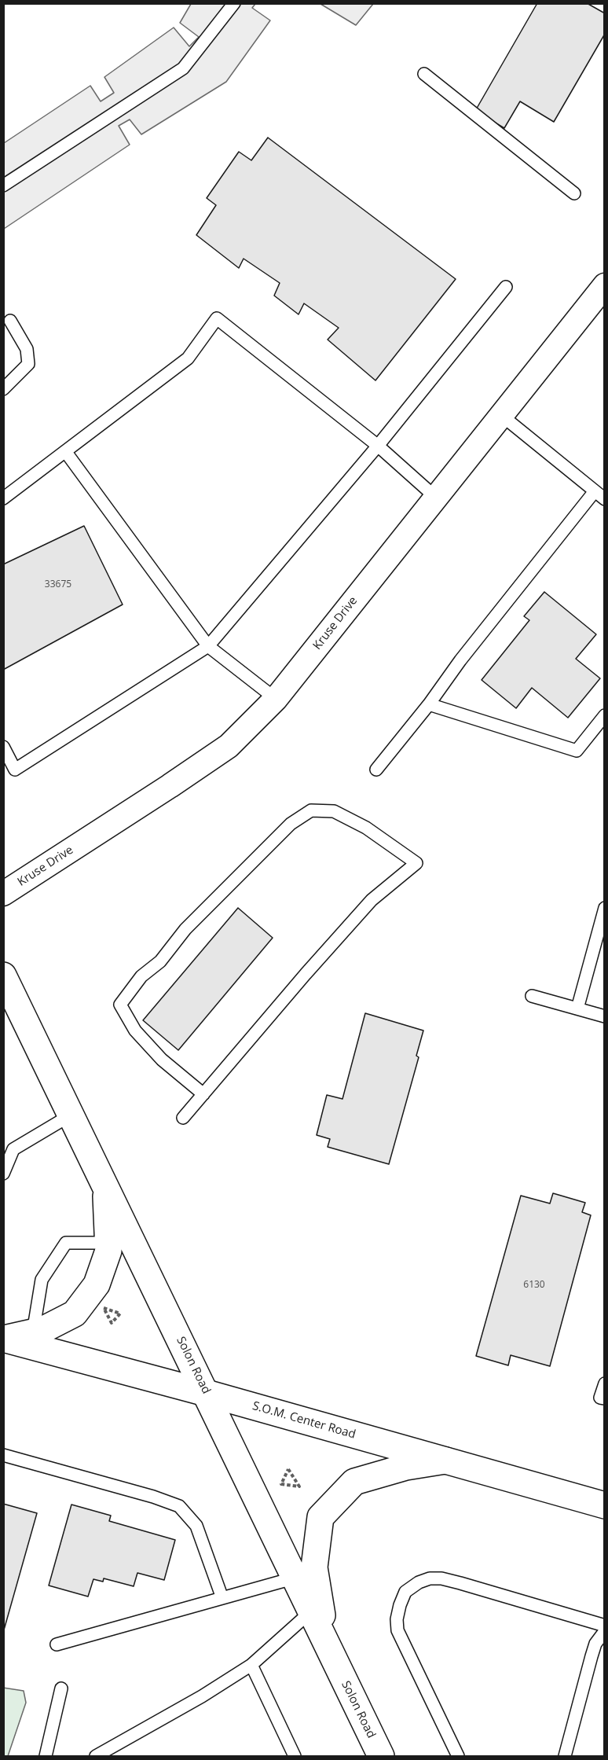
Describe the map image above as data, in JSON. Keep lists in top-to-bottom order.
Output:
{
  "streets": {
    "street": ["Kruse Drive", "Solon Road", "S.O.M. Center Road"]
  },
  "crossings": [
    ["Solon Road", "S.O.M. Center Road"]
  ],
  "house_numbers": ["33675", "6130"]
}
